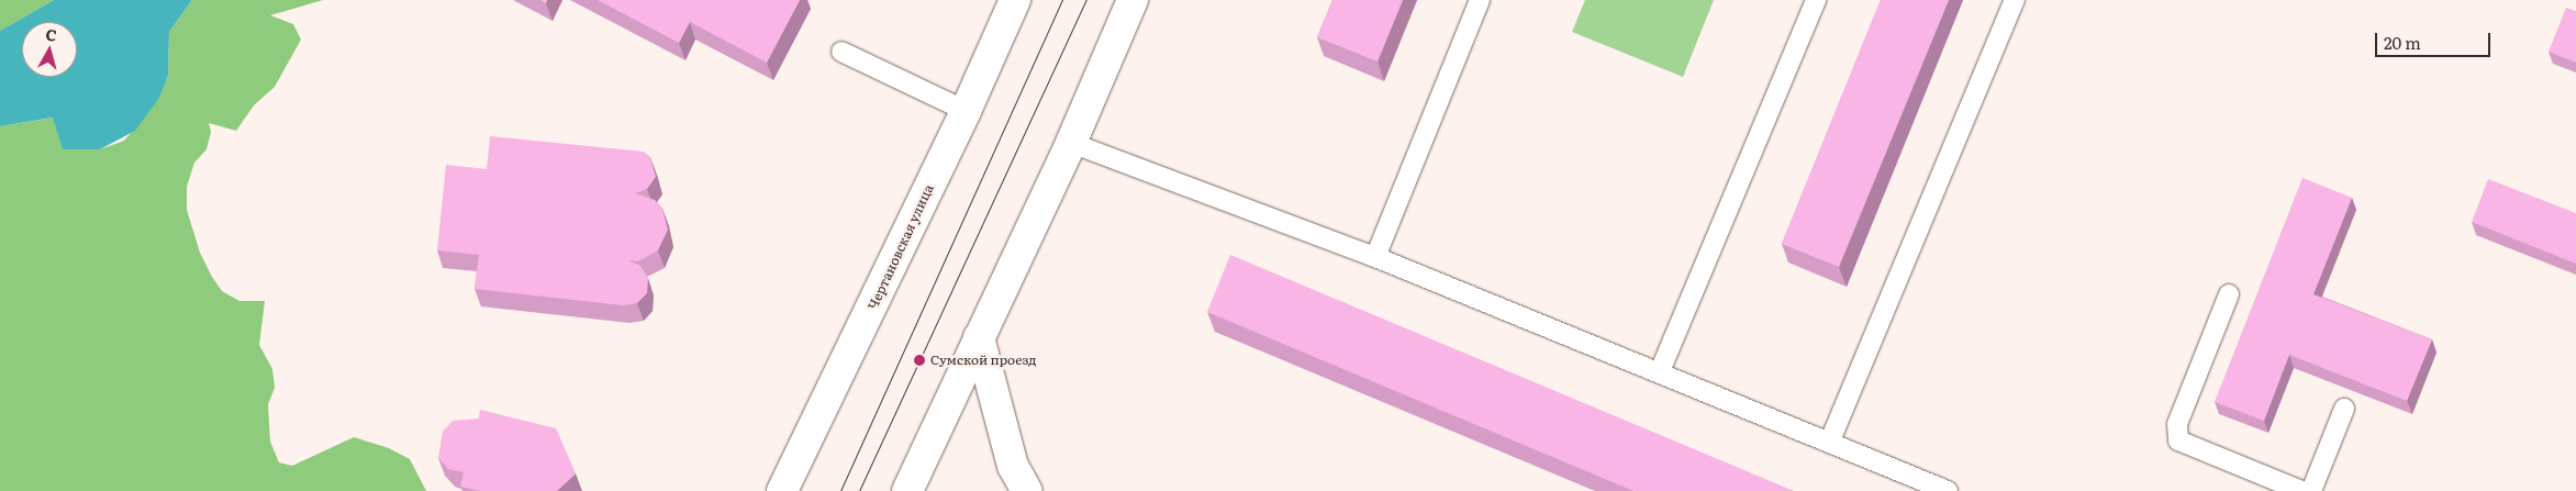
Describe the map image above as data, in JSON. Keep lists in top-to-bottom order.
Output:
{
  "streets": {
    "main road": ["Чертановская улица"]
  },
  "places": ["Сумской проезд"],
  "scale_bar": "20 m",
  "north": "top"
}
